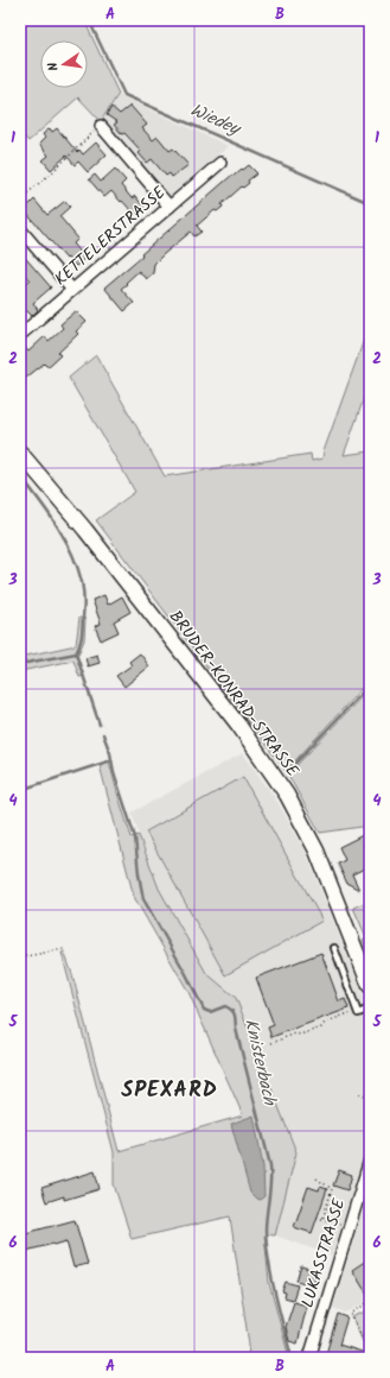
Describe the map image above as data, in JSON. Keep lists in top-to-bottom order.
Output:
{
  "streets": {
    "street": ["KETTELERSTRASSE", "BRUDER-KONRAD-STRASSE", "LUKASSTRASSE"]
  },
  "districts": ["SPEXARD"],
  "water": ["Wiedey", "Knisterbach"],
  "north": "left",
  "grid": {
    "columns": ["A", "B"],
    "rows": [
      "1",
      "2",
      "3",
      "4",
      "5",
      "6"
    ]
  }
}
